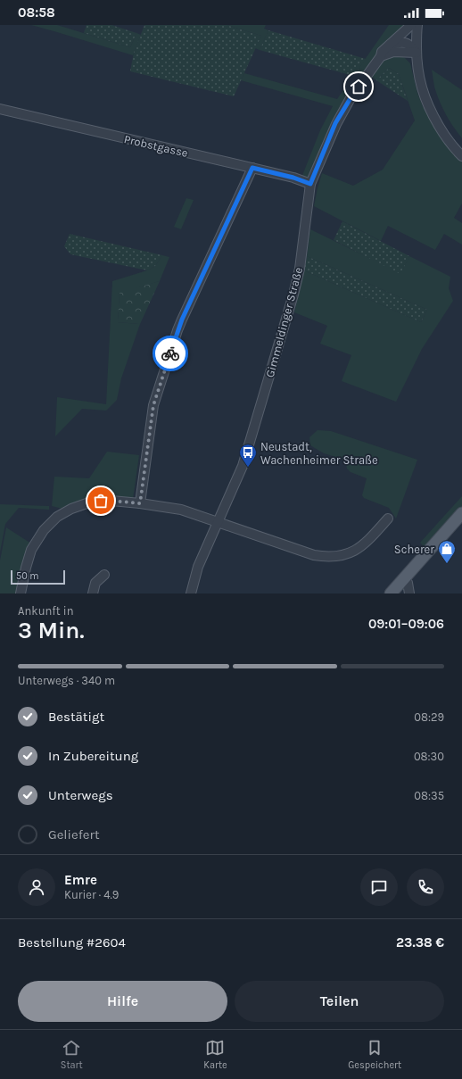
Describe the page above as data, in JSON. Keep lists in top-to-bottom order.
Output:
{
  "streets": {
    "street": ["Probstgasse", "Gimmeldinger Straße"]
  },
  "crossings": [
    ["Probstgasse", "Gimmeldinger Straße"]
  ],
  "places": {
    "bus stop": ["Neustadt, Wachenheimer Straße"],
    "shop": ["Scherer"]
  },
  "scale_bar": "50 m",
  "page": {
    "status": "08:58",
    "scale": "50 m",
    "heading": ["3 Min.", "Ankunft in", "09:01–09:06"],
    "panel": [
      "Emre",
      "Kurier · 4.9",
      "Bestellung #2604",
      "23.38 €"
    ],
    "bar": "Unterwegs · 340 m",
    "list": [
      ["Bestätigt", "08:29"],
      ["In Zubereitung", "08:30"],
      ["Unterwegs", "08:35"],
      "Geliefert"
    ],
    "buttons": ["Hilfe", "Teilen"],
    "tabs": ["Start", "Karte", "Gespeichert"]
  }
}
